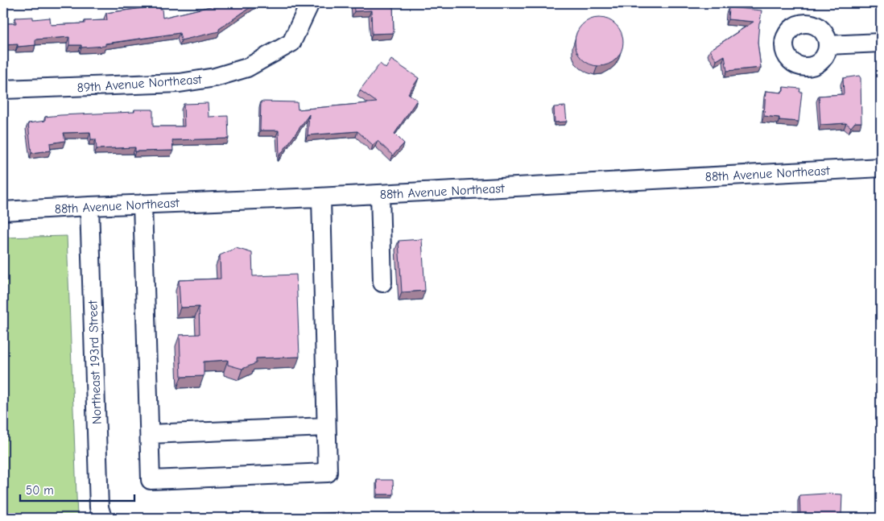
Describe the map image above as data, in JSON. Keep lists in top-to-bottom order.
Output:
{
  "streets": {
    "street": ["89th Avenue Northeast", "88th Avenue Northeast", "Northeast 193rd Street"]
  },
  "crossings": [
    ["88th Avenue Northeast", "Northeast 193rd Street"]
  ],
  "scale_bar": "50 m"
}
